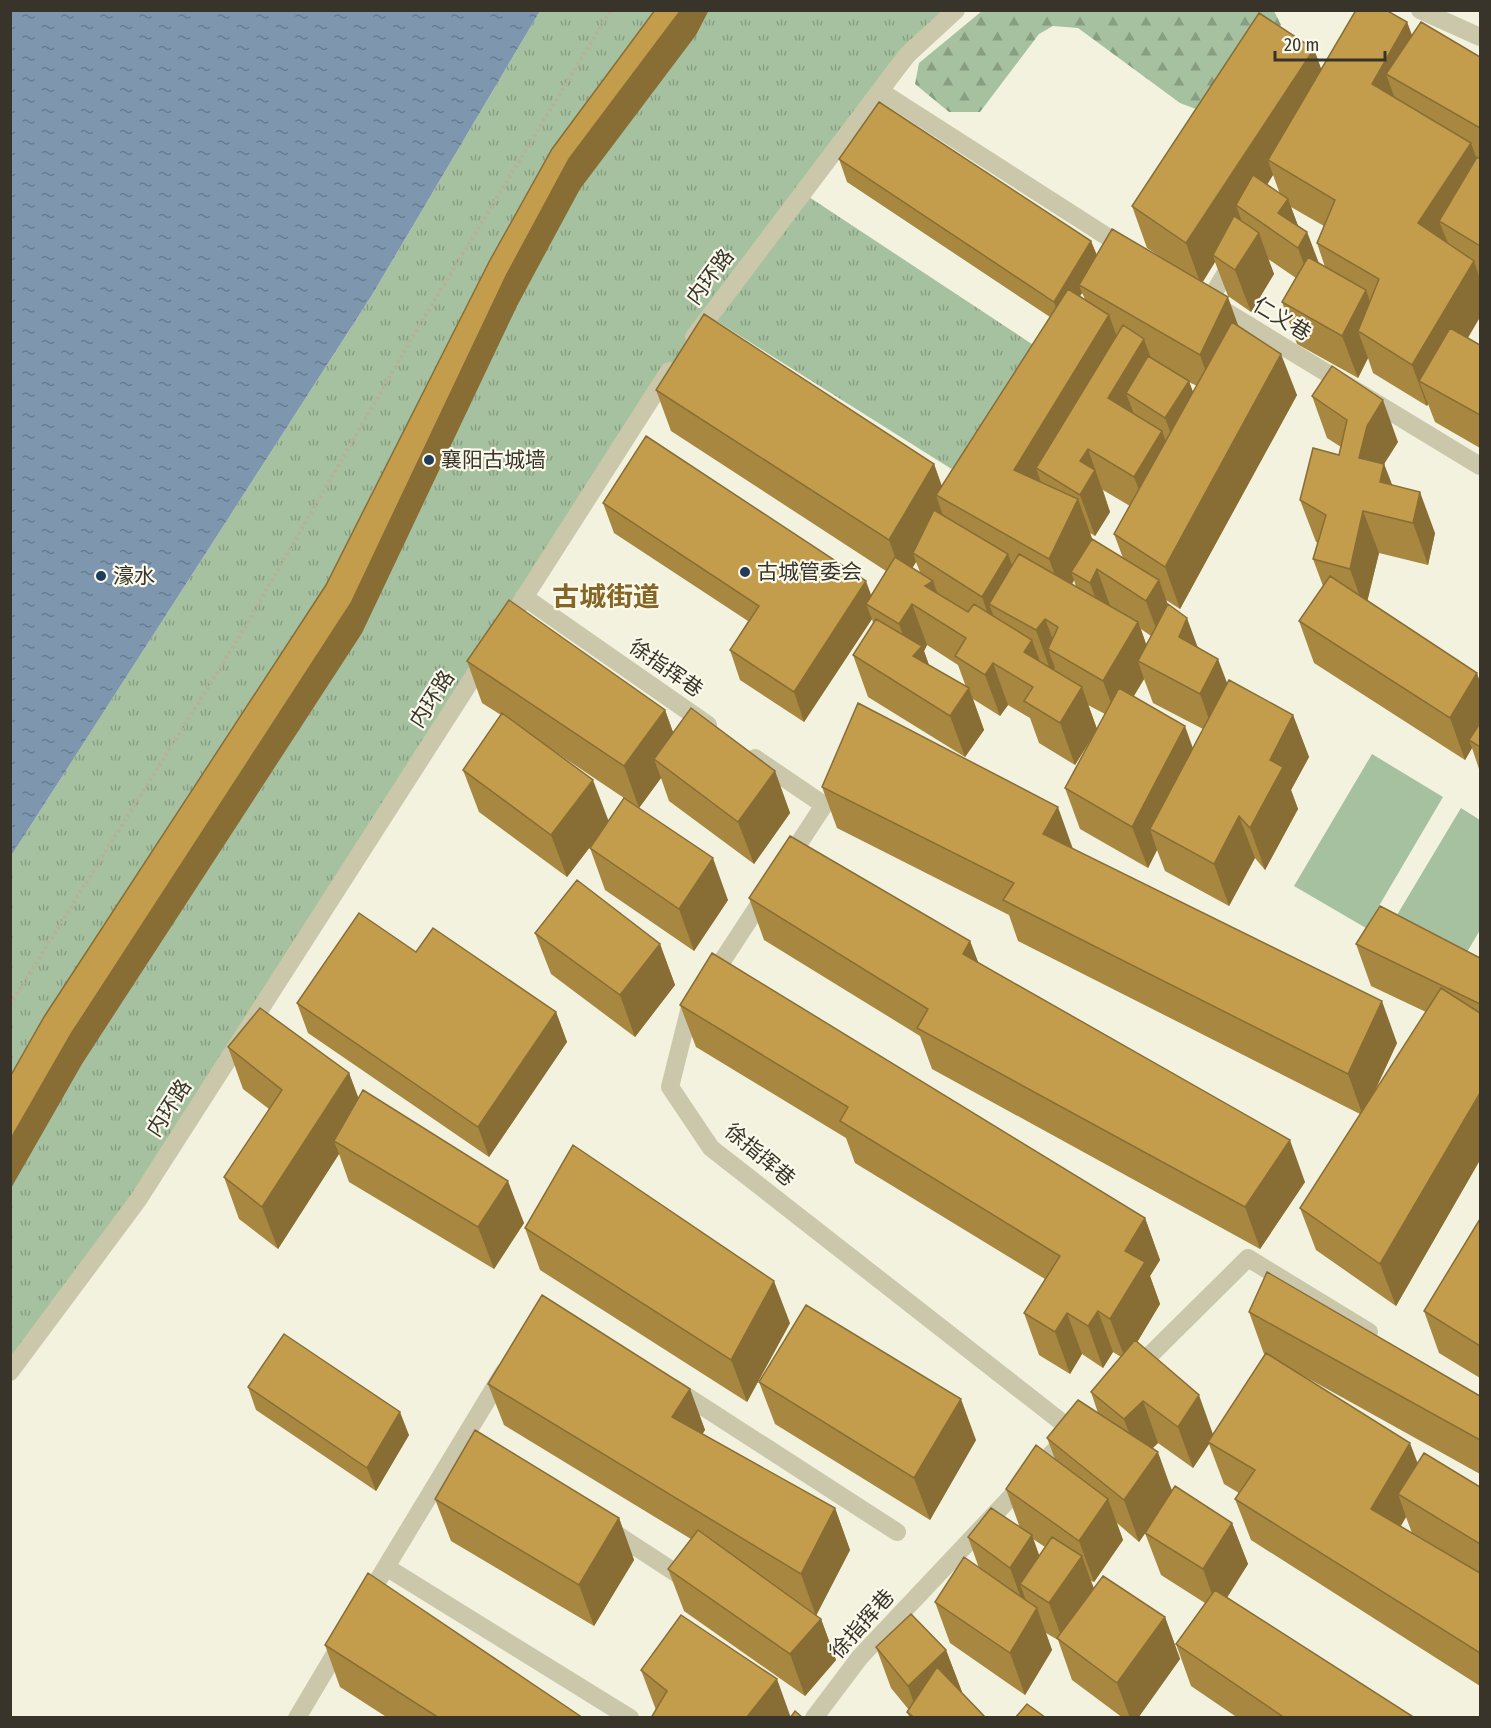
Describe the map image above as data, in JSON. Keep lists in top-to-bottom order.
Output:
{
  "streets": {
    "street": ["内环路", "仁义巷", "徐指挥巷"]
  },
  "crossings": [
    ["内环路", "徐指挥巷"]
  ],
  "districts": ["古城街道"],
  "places": ["襄阳古城墙", "古城管委会", "濠水"],
  "scale_bar": "20 m"
}
